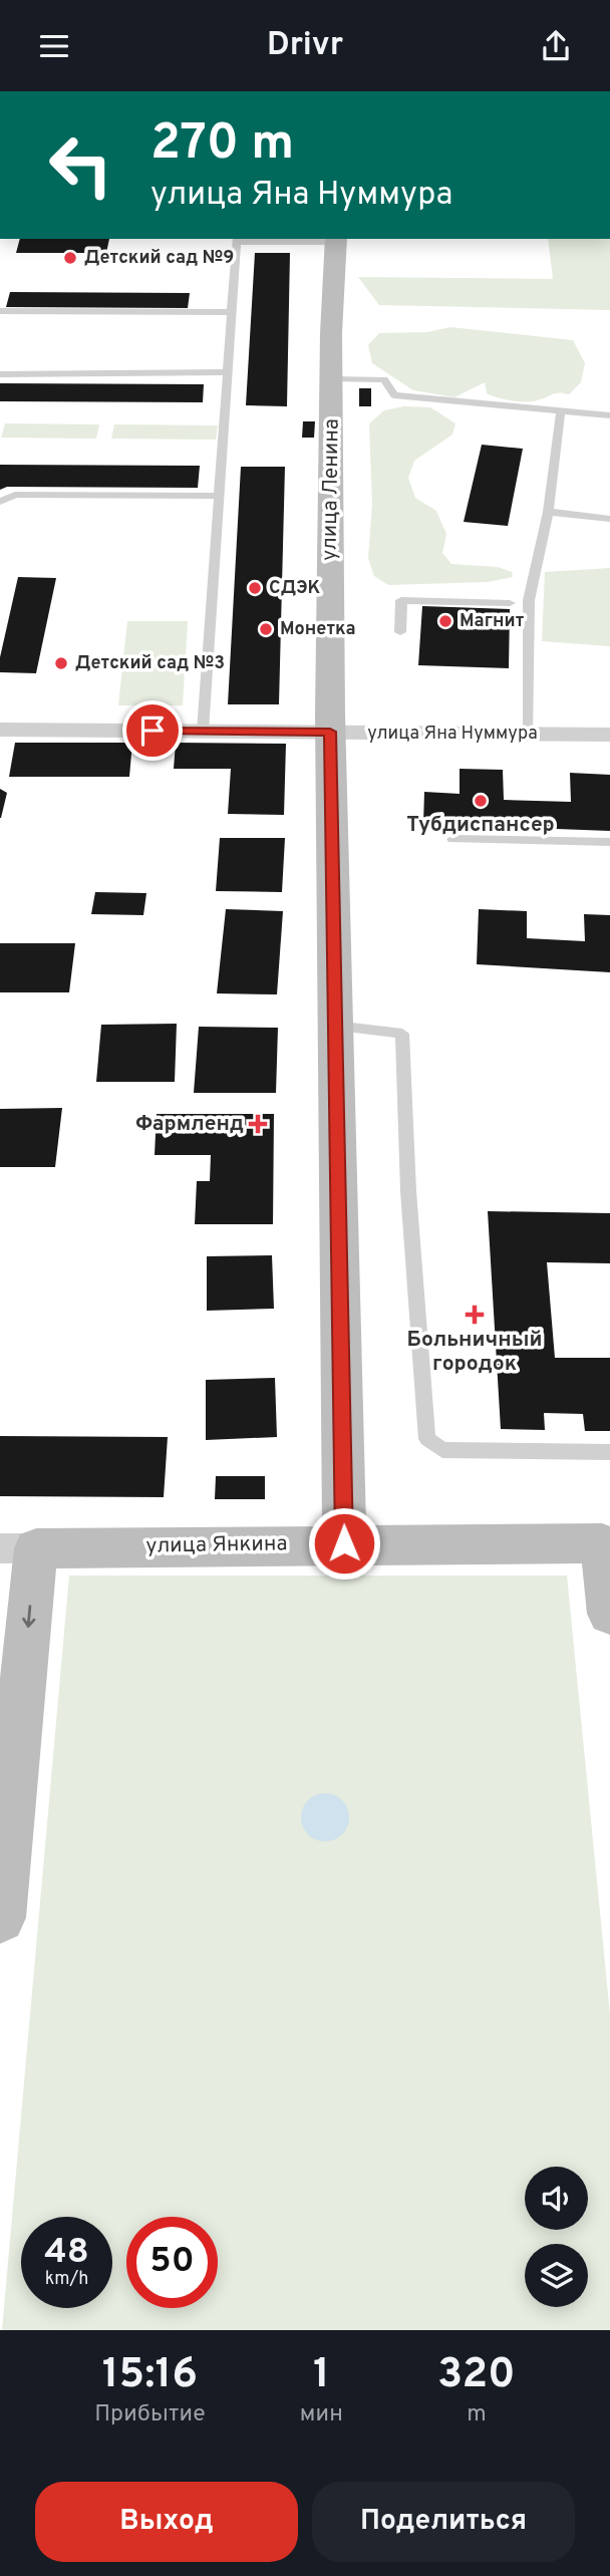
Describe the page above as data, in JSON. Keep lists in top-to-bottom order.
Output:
{
  "streets": {
    "main road": ["улица Ленина", "улица Янкина"],
    "street": ["улица Яна Нуммура"]
  },
  "crossings": [
    ["улица Ленина", "улица Яна Нуммура"],
    ["улица Ленина", "улица Янкина"]
  ],
  "places": {
    "other": [
      "Детский сад №9",
      "СДЭК",
      "Магнит",
      "Монетка",
      "Детский сад №3",
      "Тубдиспансер"
    ],
    "health": ["Фармленд", "Больничный городок"]
  },
  "page": {
    "header": "Drivr",
    "turn": ["270 m", "улица Яна Нуммура"],
    "speed": "48 km/h",
    "limit": "50",
    "eta": [
      "15:16",
      "Прибытие",
      "1",
      "мин",
      "320",
      "m"
    ],
    "buttons": ["Выход", "Поделиться"]
  }
}
